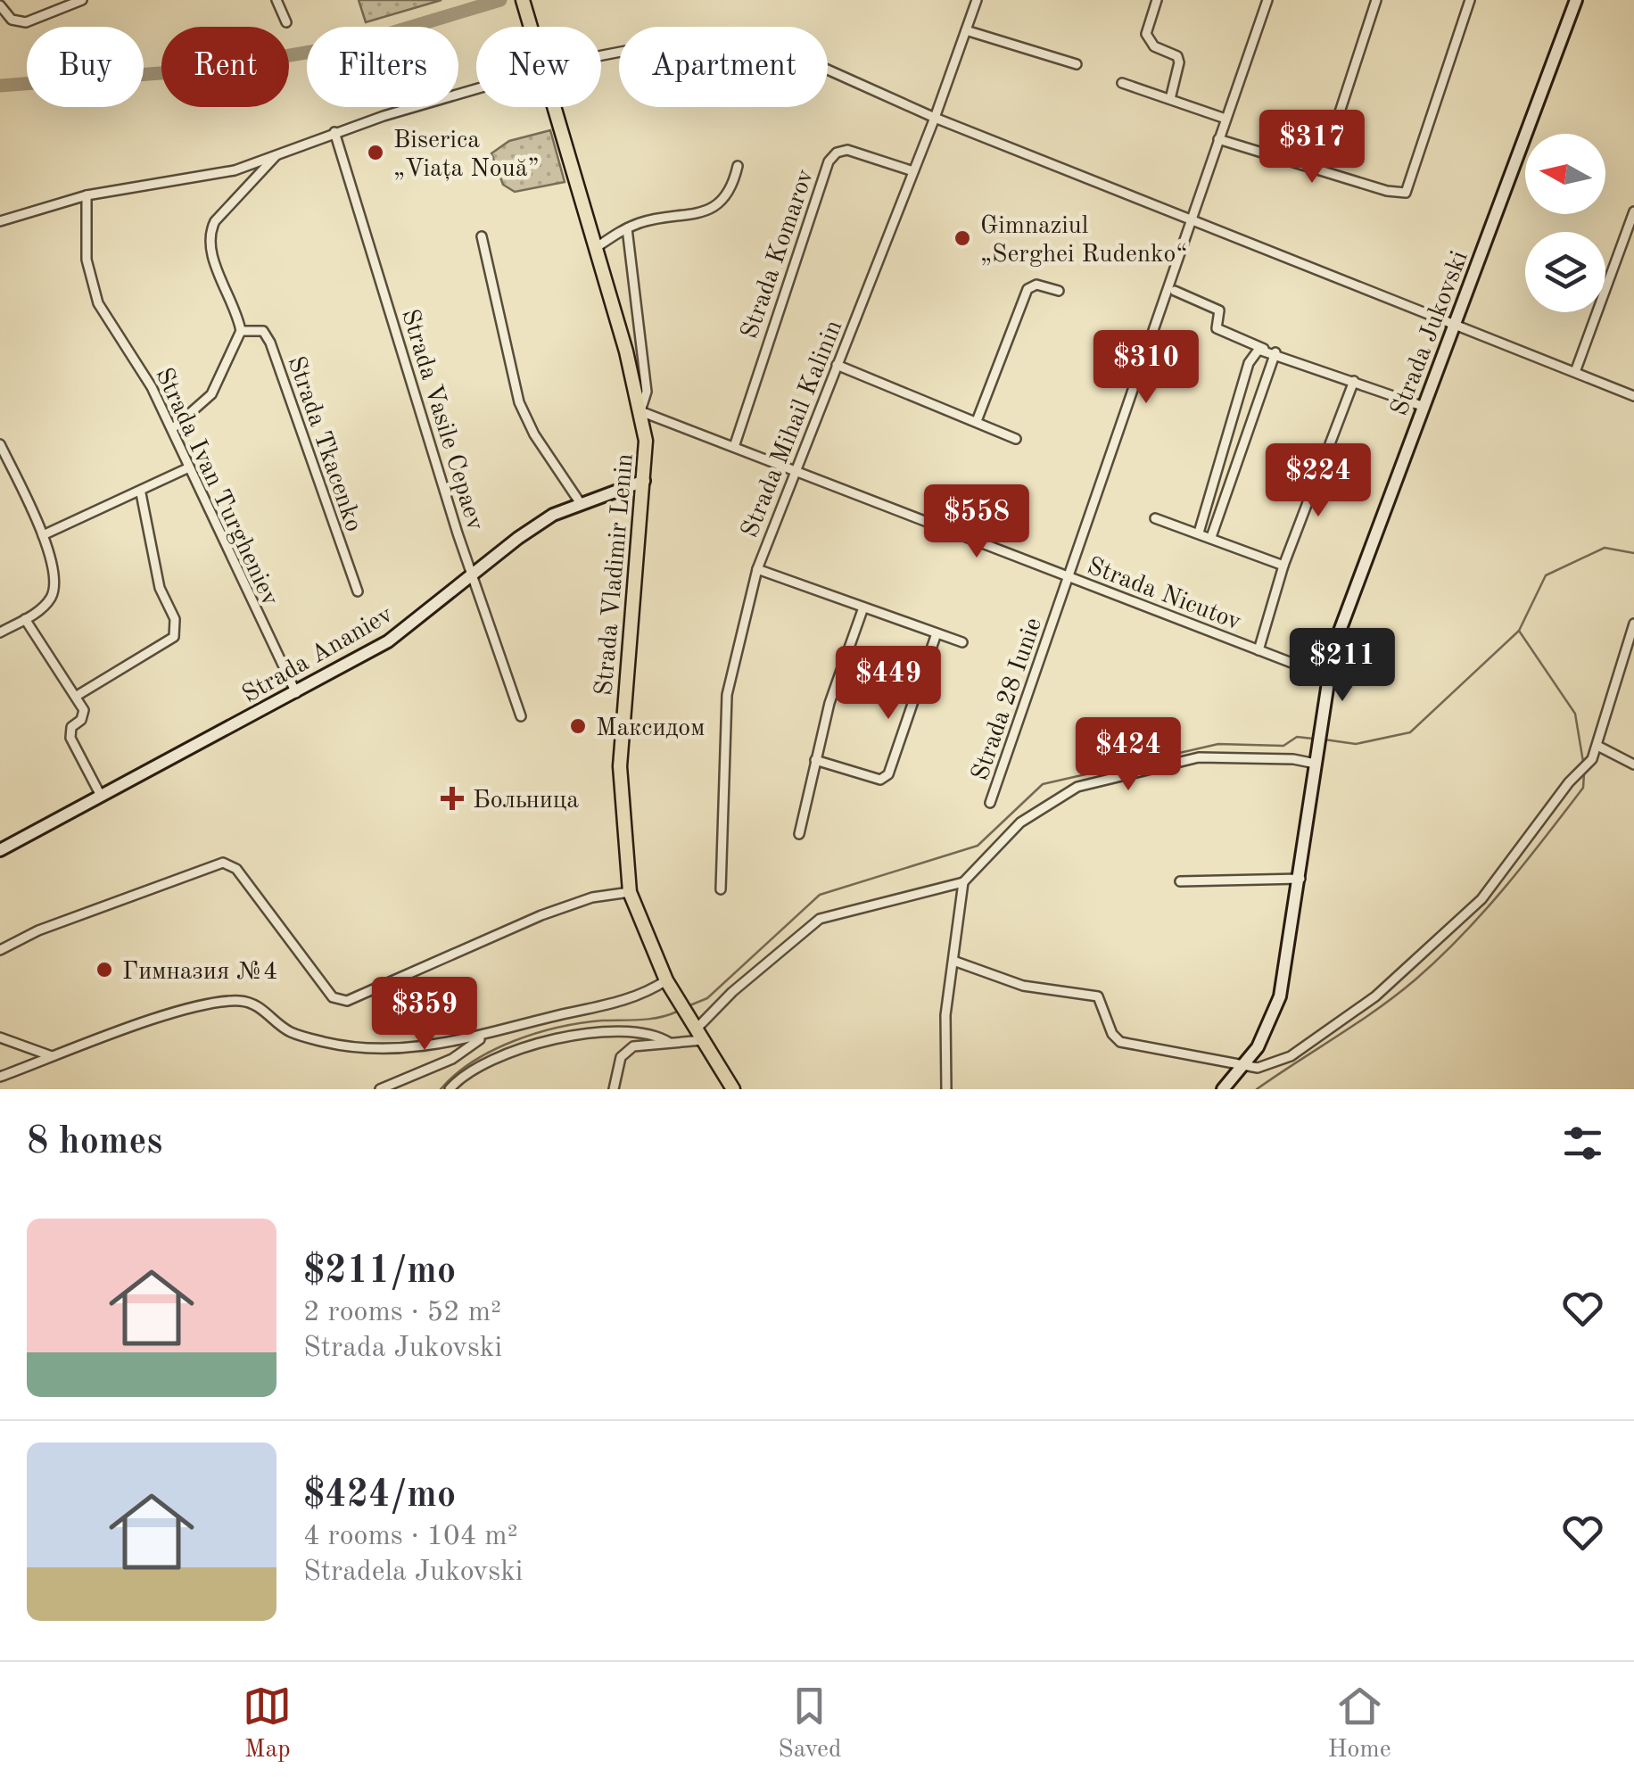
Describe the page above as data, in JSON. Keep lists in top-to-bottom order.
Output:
{
  "streets": {
    "main road": ["Strada Jukovski", "Strada Vladimir Lenin", "Strada Ananiev"],
    "street": [
      "Strada Komarov",
      "Strada Vasile Cepaev",
      "Strada Mihail Kalinin",
      "Strada Tkacenko",
      "Strada Ivan Turgheniev",
      "Strada Nicutov",
      "Strada 28 Iunie"
    ]
  },
  "crossings": [
    ["Strada Komarov", "Strada Mihail Kalinin"],
    ["Strada Komarov", "Strada Nicutov"],
    ["Strada Jukovski", "Strada Nicutov"],
    ["Strada Vasile Cepaev", "Strada Ananiev"],
    ["Strada Mihail Kalinin", "Strada Nicutov"],
    ["Strada Ivan Turgheniev", "Strada Ananiev"],
    ["Strada Vladimir Lenin", "Strada Nicutov"],
    ["Strada Vladimir Lenin", "Strada Ananiev"],
    ["Strada Nicutov", "Strada 28 Iunie"]
  ],
  "places": {
    "other": [
      "Biserica „Viața Nouă”",
      "Gimnaziul „Serghei Rudenko“",
      "Максидом",
      "Гимназия №4"
    ],
    "health": ["Больница"]
  },
  "north": "left",
  "page": {
    "chip": [
      "Buy",
      "Rent",
      "Filters",
      "New",
      "Apartment"
    ],
    "price": [
      "$317",
      "$310",
      "$224",
      "$558",
      "$211",
      "$449",
      "$424",
      "$359"
    ],
    "heading": "8 homes",
    "list": [
      {
        "name": "$211/mo",
        "note": "2 rooms · 52 m² · Strada Jukovski"
      },
      {
        "name": "$424/mo",
        "note": "4 rooms · 104 m² · Stradela Jukovski"
      }
    ],
    "tabs": ["Map", "Saved", "Home"]
  }
}
